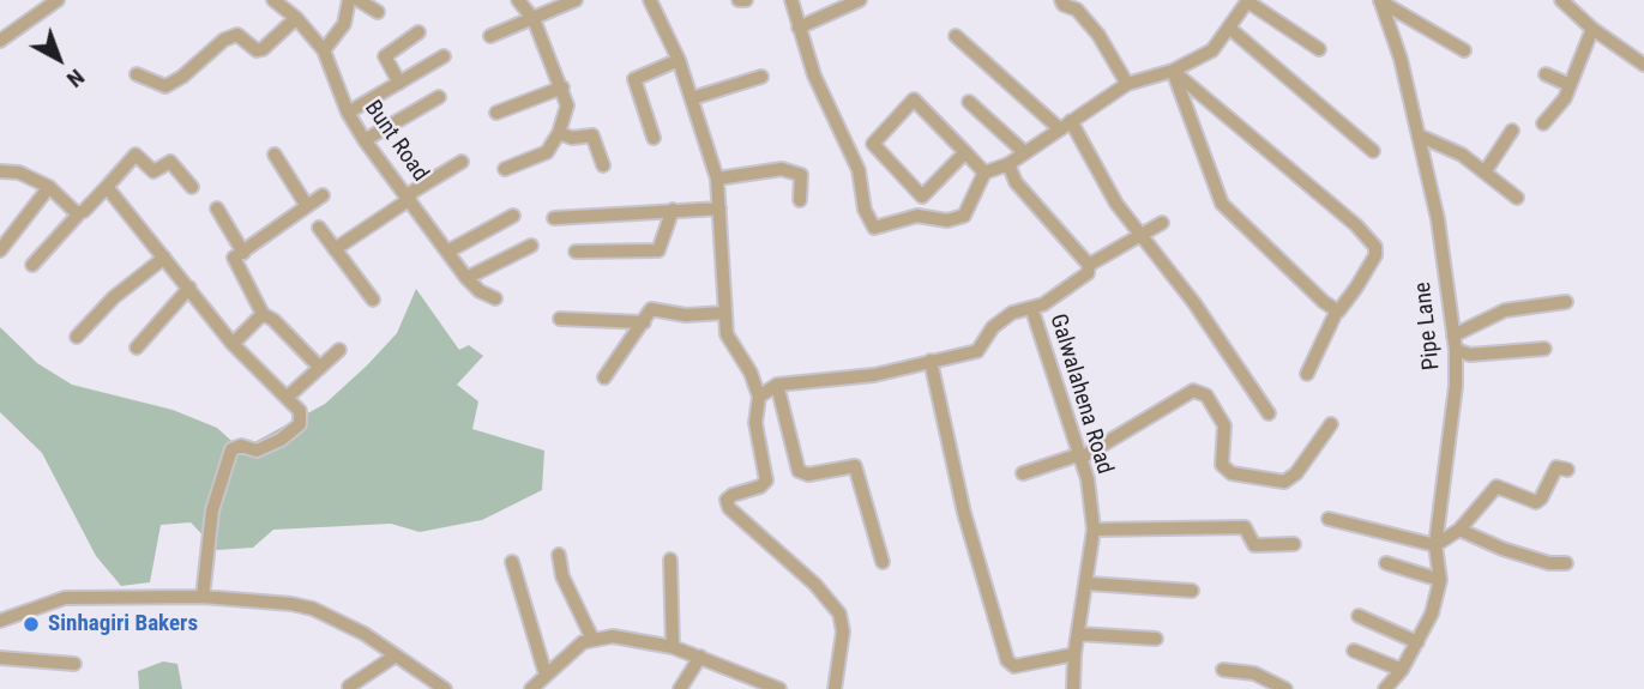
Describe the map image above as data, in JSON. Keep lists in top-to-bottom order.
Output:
{
  "streets": {
    "street": ["Bunt Road", "Pipe Lane", "Galwalahena Road"]
  },
  "places": ["Sinhagiri Bakers"],
  "north": "bottom right"
}
